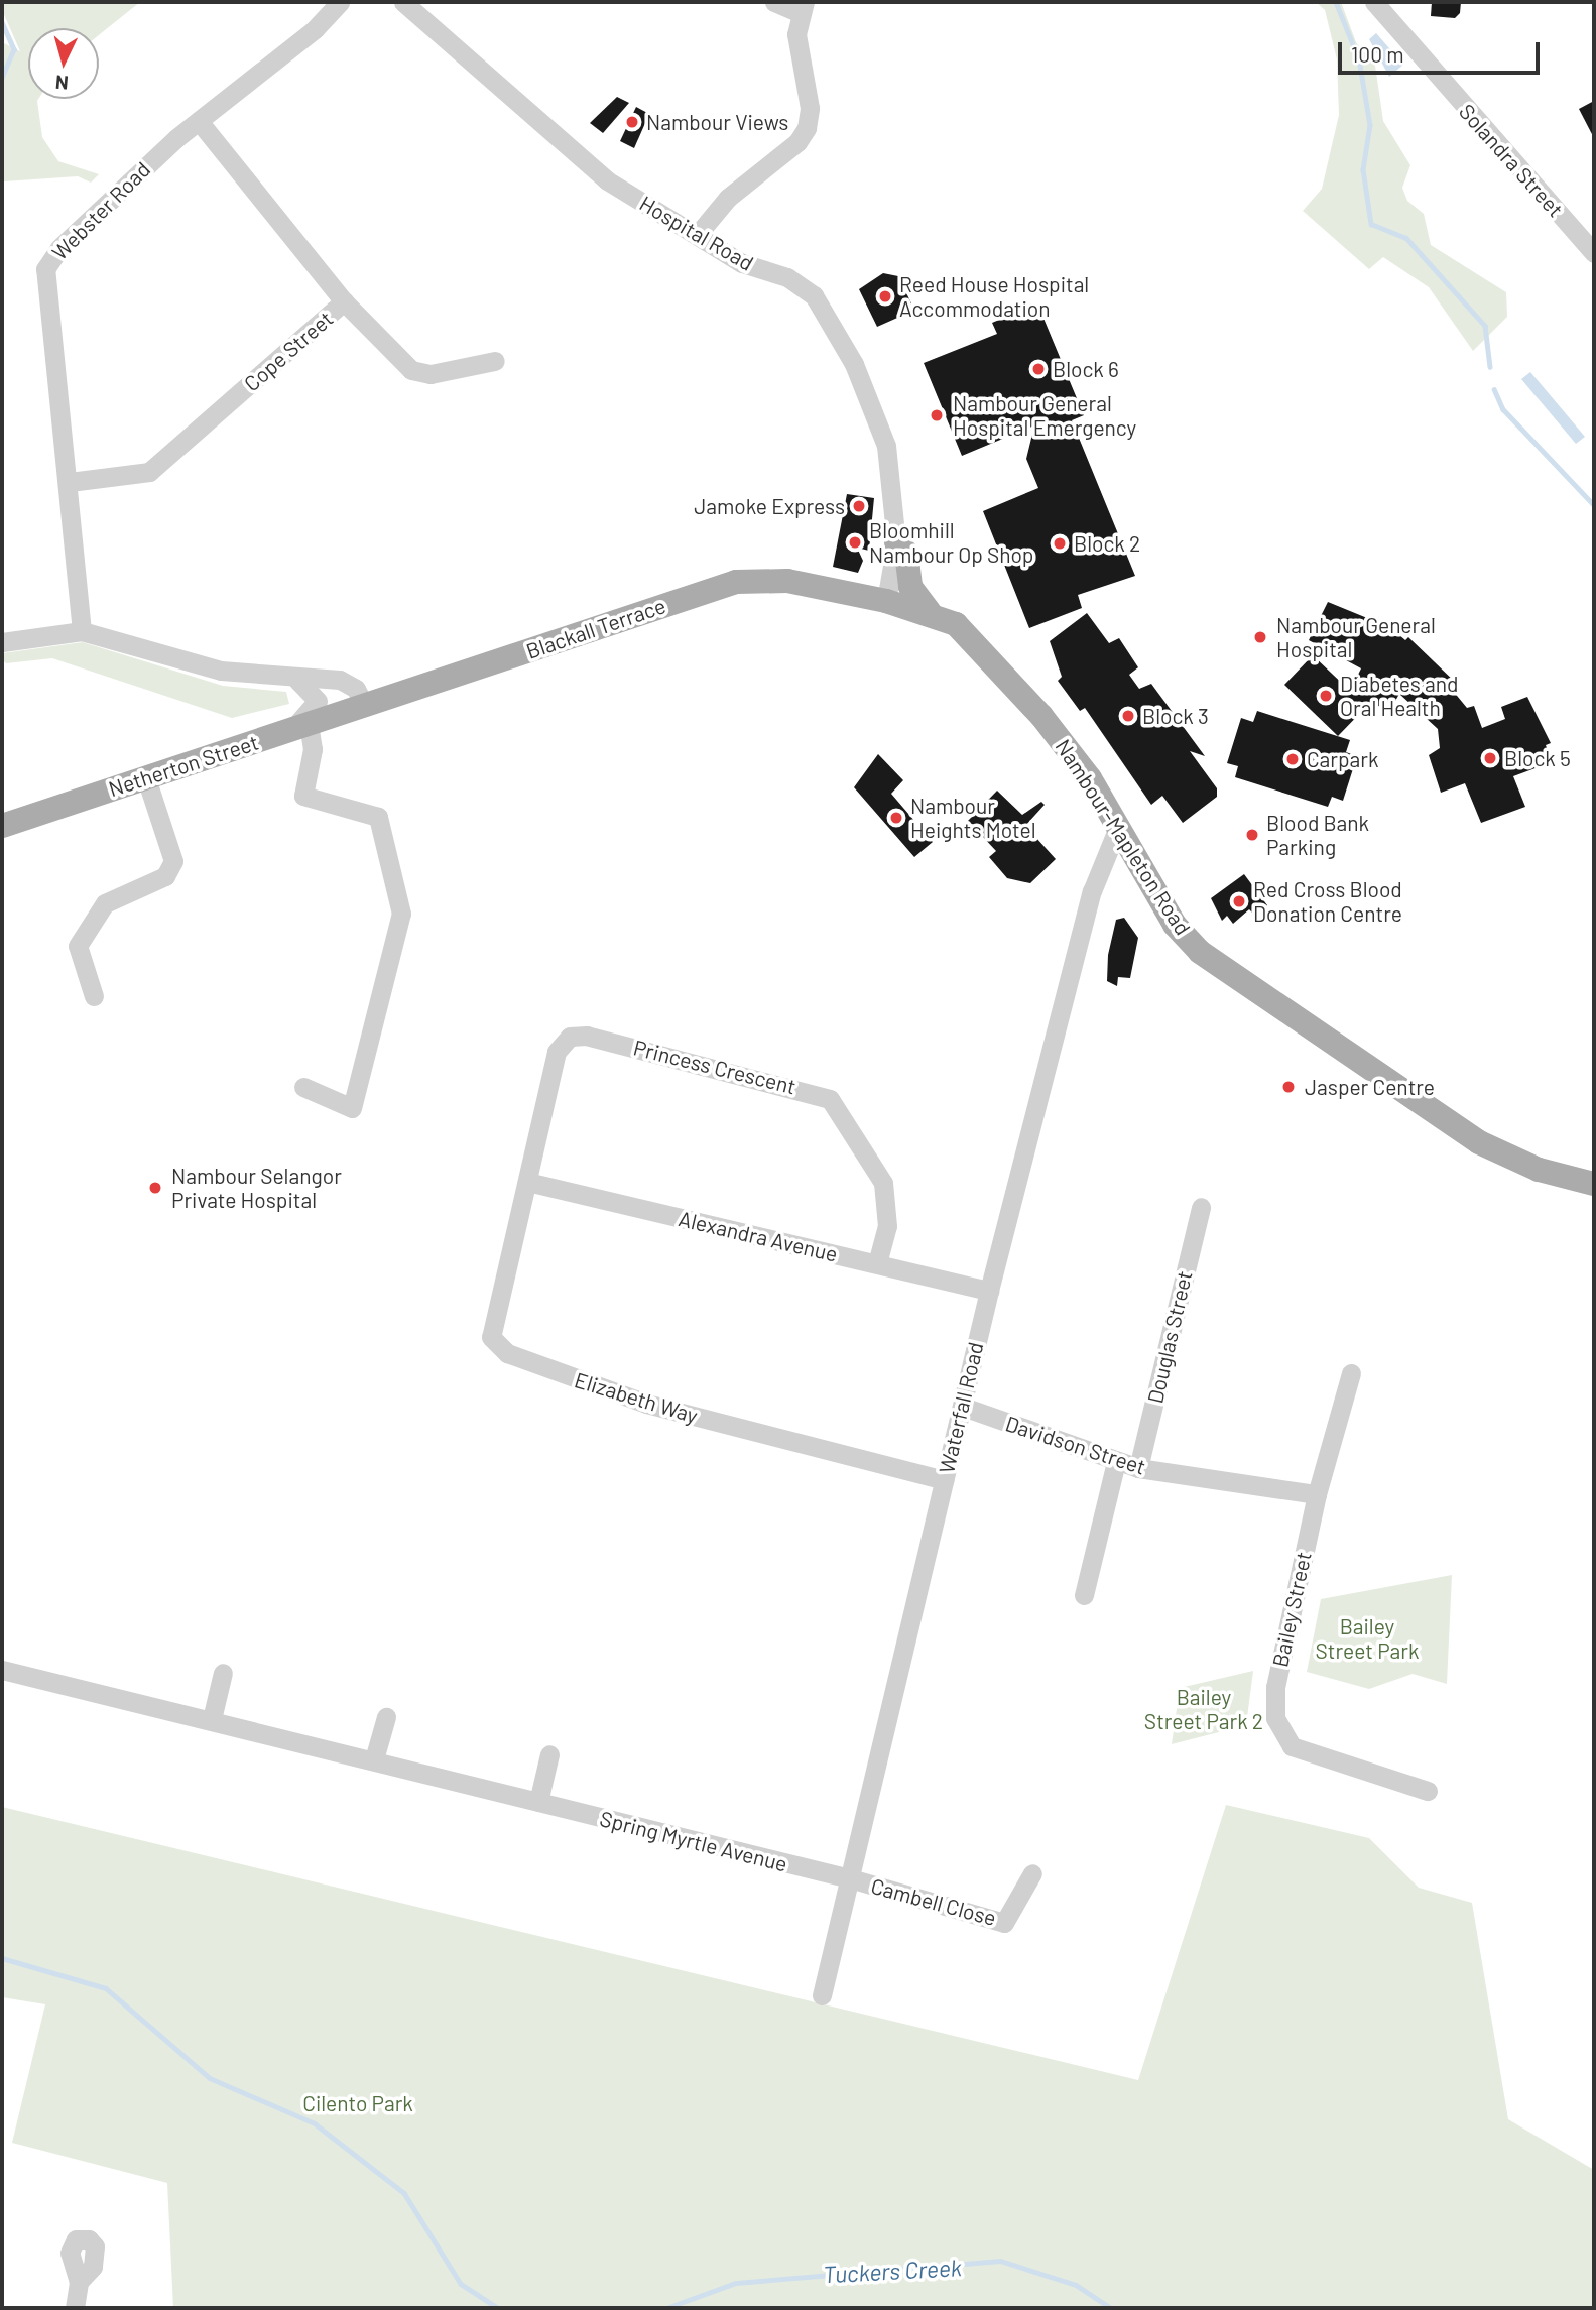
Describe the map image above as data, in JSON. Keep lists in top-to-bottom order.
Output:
{
  "streets": {
    "main road": ["Blackall Terrace", "Netherton Street", "Nambour-Mapleton Road"],
    "street": [
      "Solandra Street",
      "Webster Road",
      "Hospital Road",
      "Cope Street",
      "Princess Crescent",
      "Alexandra Avenue",
      "Douglas Street",
      "Elizabeth Way",
      "Waterfall Road",
      "Davidson Street",
      "Bailey Street",
      "Spring Myrtle Avenue",
      "Cambell Close"
    ]
  },
  "crossings": [
    ["Webster Road", "Cope Street"],
    ["Hospital Road", "Blackall Terrace"],
    ["Hospital Road", "Nambour-Mapleton Road"],
    ["Blackall Terrace", "Netherton Street"],
    ["Blackall Terrace", "Nambour-Mapleton Road"],
    ["Nambour-Mapleton Road", "Waterfall Road"],
    ["Princess Crescent", "Alexandra Avenue"],
    ["Princess Crescent", "Elizabeth Way"],
    ["Alexandra Avenue", "Elizabeth Way"],
    ["Alexandra Avenue", "Waterfall Road"],
    ["Douglas Street", "Davidson Street"],
    ["Elizabeth Way", "Waterfall Road"],
    ["Waterfall Road", "Davidson Street"],
    ["Waterfall Road", "Spring Myrtle Avenue"],
    ["Waterfall Road", "Cambell Close"],
    ["Davidson Street", "Bailey Street"],
    ["Spring Myrtle Avenue", "Cambell Close"]
  ],
  "water": ["Tuckers Creek"],
  "parks": ["Bailey Street Park", "Bailey Street Park 2", "Cilento Park"],
  "places": [
    "Nambour Views",
    "Reed House Hospital Accommodation",
    "Block 6",
    "Nambour General Hospital Emergency",
    "Jamoke Express",
    "Bloomhill Nambour Op Shop",
    "Block 2",
    "Nambour General Hospital",
    "Diabetes and Oral Health",
    "Block 3",
    "Block 5",
    "Carpark",
    "Nambour Heights Motel",
    "Blood Bank Parking",
    "Red Cross Blood Donation Centre",
    "Jasper Centre",
    "Nambour Selangor Private Hospital"
  ],
  "scale_bar": "100 m",
  "north": "bottom"
}
